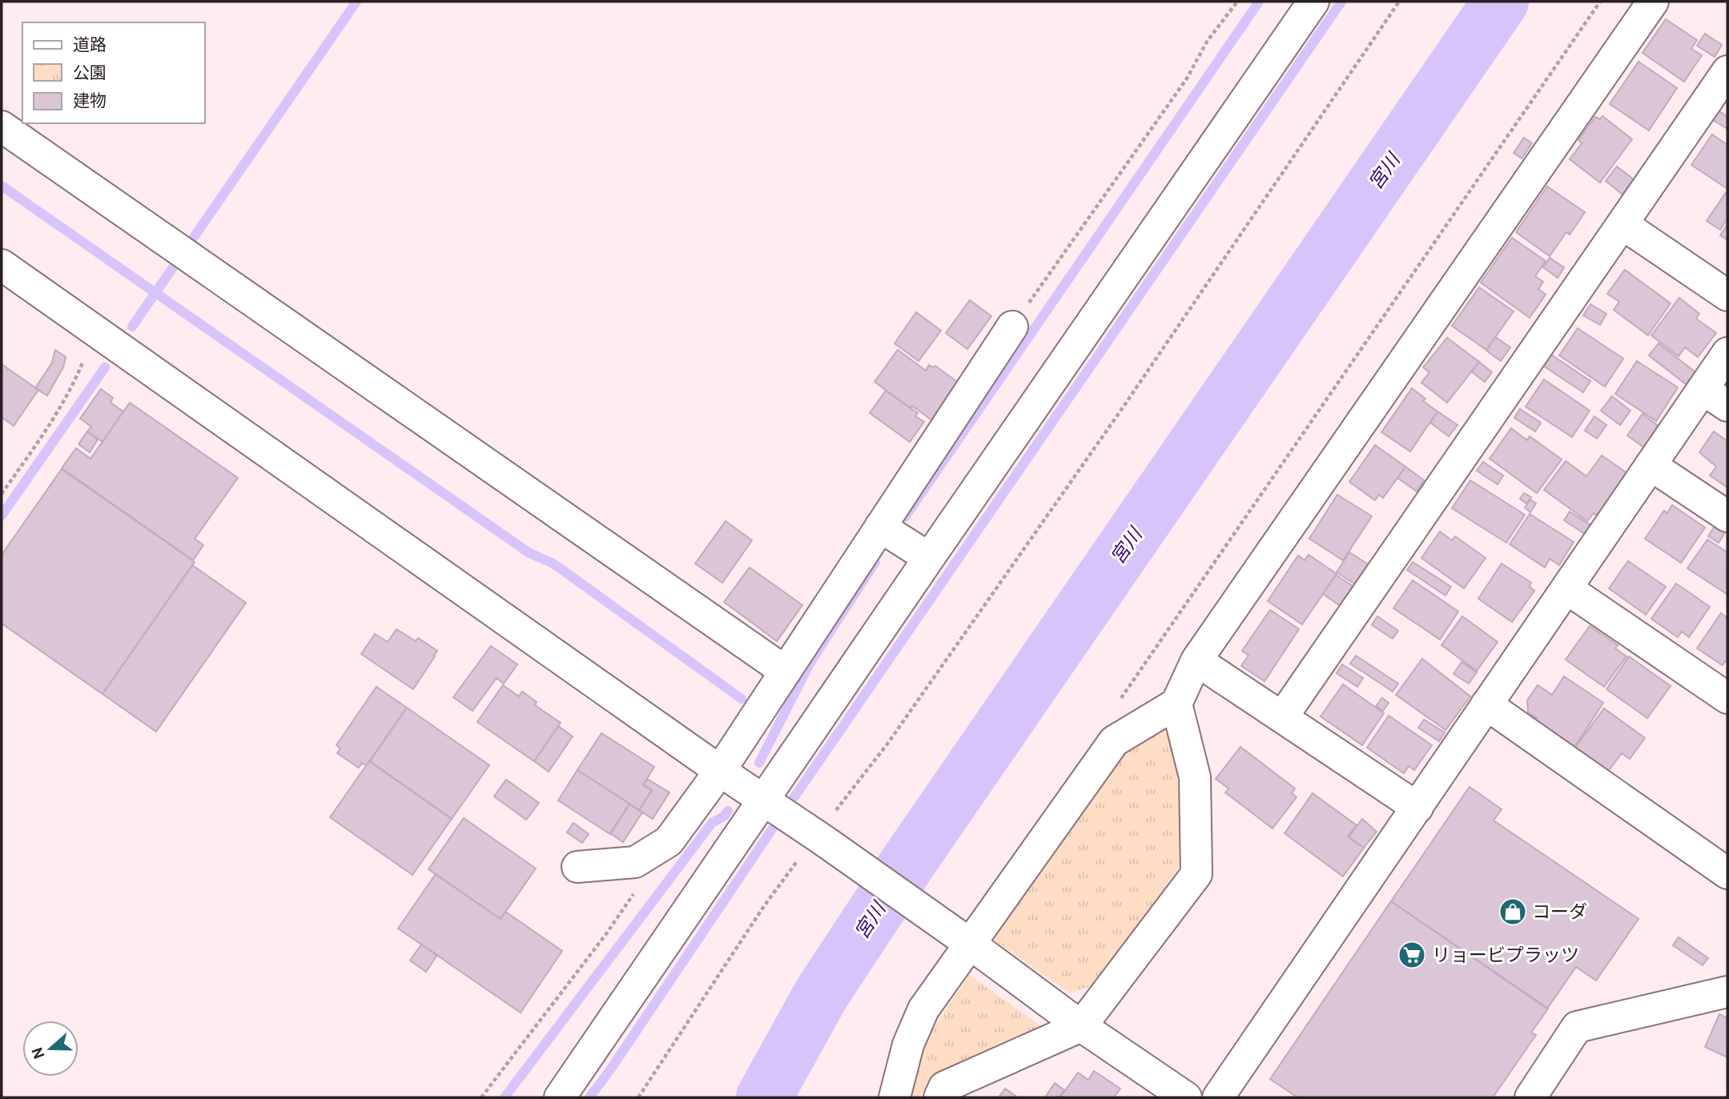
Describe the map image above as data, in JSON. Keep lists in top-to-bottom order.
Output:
{
  "water": ["宮川"],
  "places": {
    "shop": ["コーダ"],
    "supermarket": ["リョービプラッツ"]
  },
  "legend": ["道路", "公園", "建物"],
  "north": "left"
}
